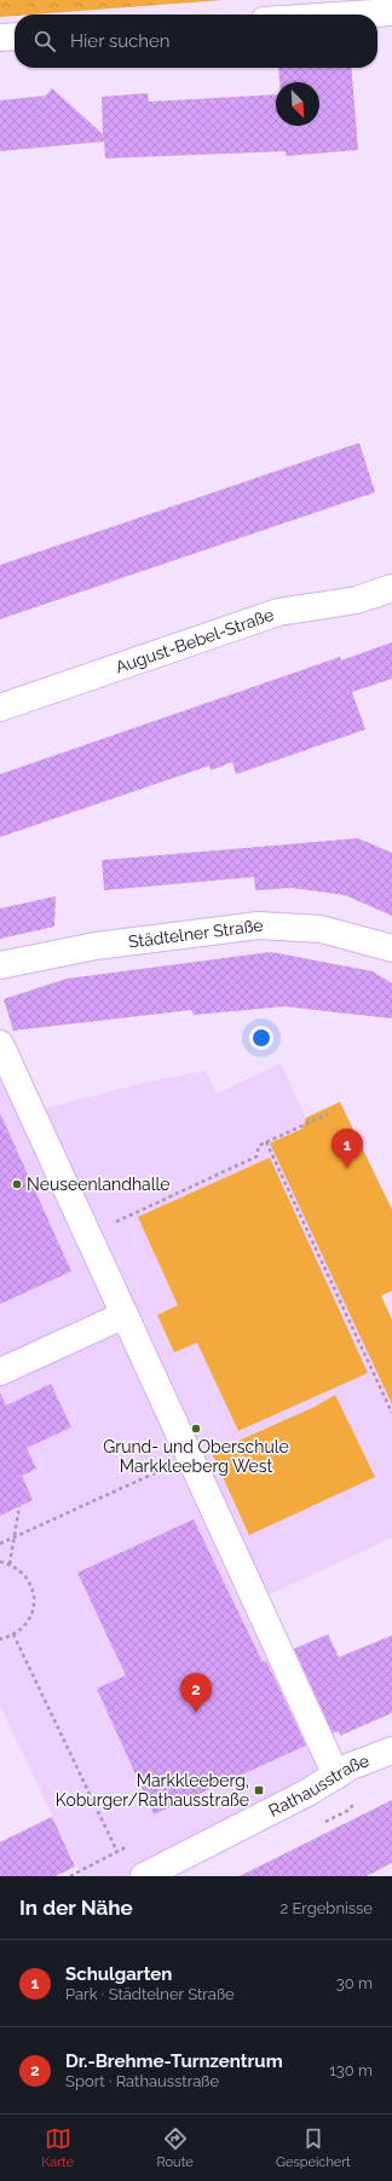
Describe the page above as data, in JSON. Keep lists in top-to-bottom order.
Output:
{
  "streets": {
    "street": ["August-Bebel-Straße", "Städtelner Straße", "Rathausstraße"]
  },
  "places": {
    "other": ["Neuseenlandhalle", "Grund- und Oberschule Markkleeberg West"],
    "transit": ["Markkleeberg, Koburger/Rathausstraße"]
  },
  "north": "bottom right",
  "page": {
    "search": "Hier suchen",
    "pins": ["1", "2"],
    "heading": ["In der Nähe", "2 Ergebnisse"],
    "list": [
      {
        "mark": "1",
        "name": "Schulgarten",
        "note": "Park · Städtelner Straße",
        "value": "30 m"
      },
      {
        "mark": "2",
        "name": "Dr.-Brehme-Turnzentrum",
        "note": "Sport · Rathausstraße",
        "value": "130 m"
      }
    ],
    "nav": ["Karte", "Route", "Gespeichert"]
  }
}
